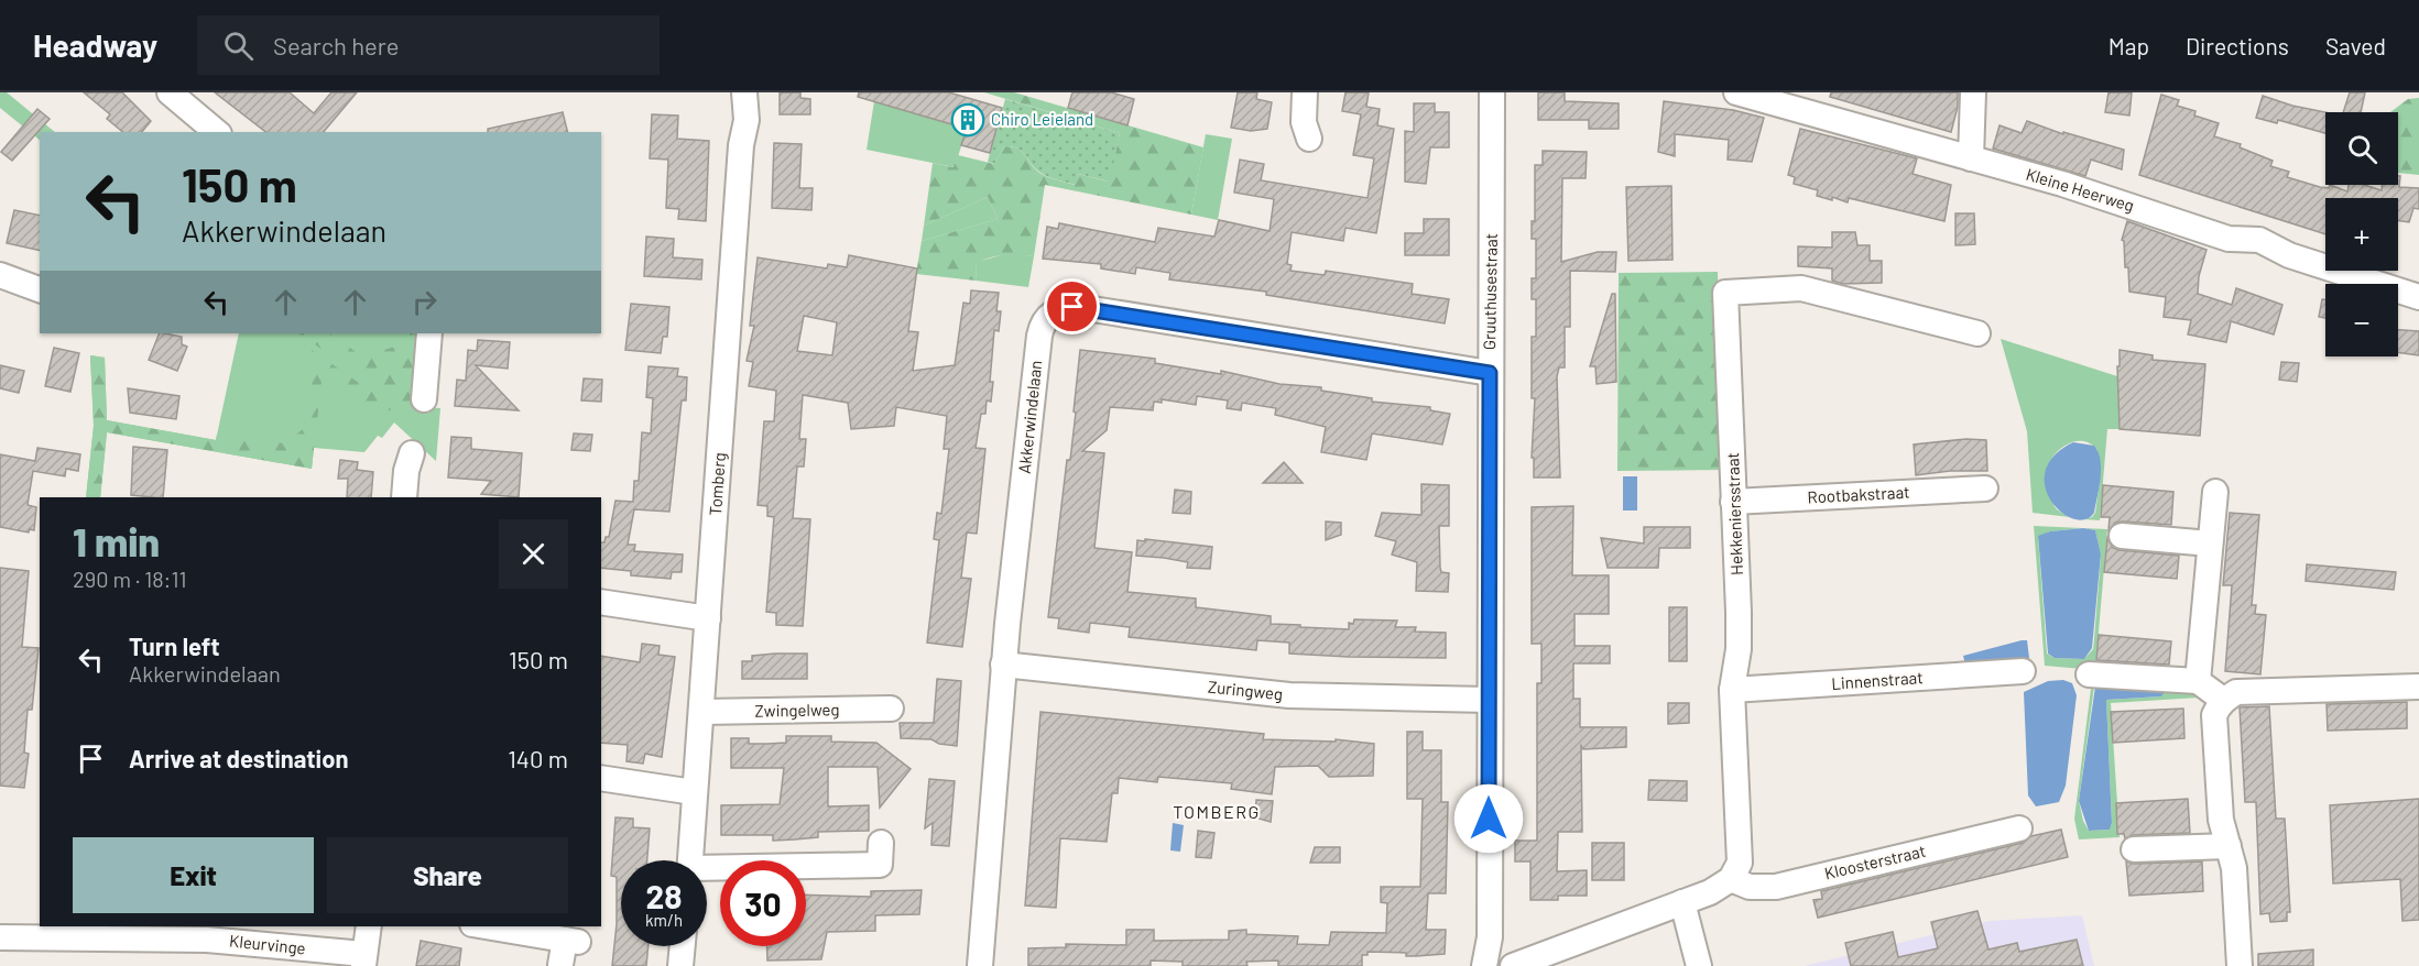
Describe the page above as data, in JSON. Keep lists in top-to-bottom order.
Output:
{
  "streets": {
    "street": [
      "Kleine Heerweg",
      "Gruuthusestraat",
      "Akkerwindelaan",
      "Tomberg",
      "Rootbakstraat",
      "Hekkeniersstraat",
      "Linnenstraat",
      "Zuringweg",
      "Zwingelweg",
      "Kloosterstraat",
      "Kleurvinge"
    ]
  },
  "crossings": [
    ["Gruuthusestraat", "Akkerwindelaan"],
    ["Gruuthusestraat", "Zuringweg"],
    ["Akkerwindelaan", "Zuringweg"],
    ["Tomberg", "Zwingelweg"],
    ["Rootbakstraat", "Hekkeniersstraat"],
    ["Hekkeniersstraat", "Linnenstraat"],
    ["Hekkeniersstraat", "Kloosterstraat"]
  ],
  "districts": ["TOMBERG"],
  "places": {
    "building": ["Chiro Leieland"]
  },
  "page": {
    "header": "Headway",
    "search": "Search here",
    "nav": ["Map", "Directions", "Saved"],
    "map_buttons": ["+", "−"],
    "turn": ["150 m", "Akkerwindelaan"],
    "heading": ["1 min", "290 m · 18:11"],
    "list": [
      {
        "name": "Turn left",
        "note": "Akkerwindelaan",
        "value": "150 m"
      },
      {
        "name": "Arrive at destination",
        "value": "140 m"
      }
    ],
    "buttons": ["Exit", "Share"],
    "speed": "28 km/h",
    "limit": "30"
  }
}
